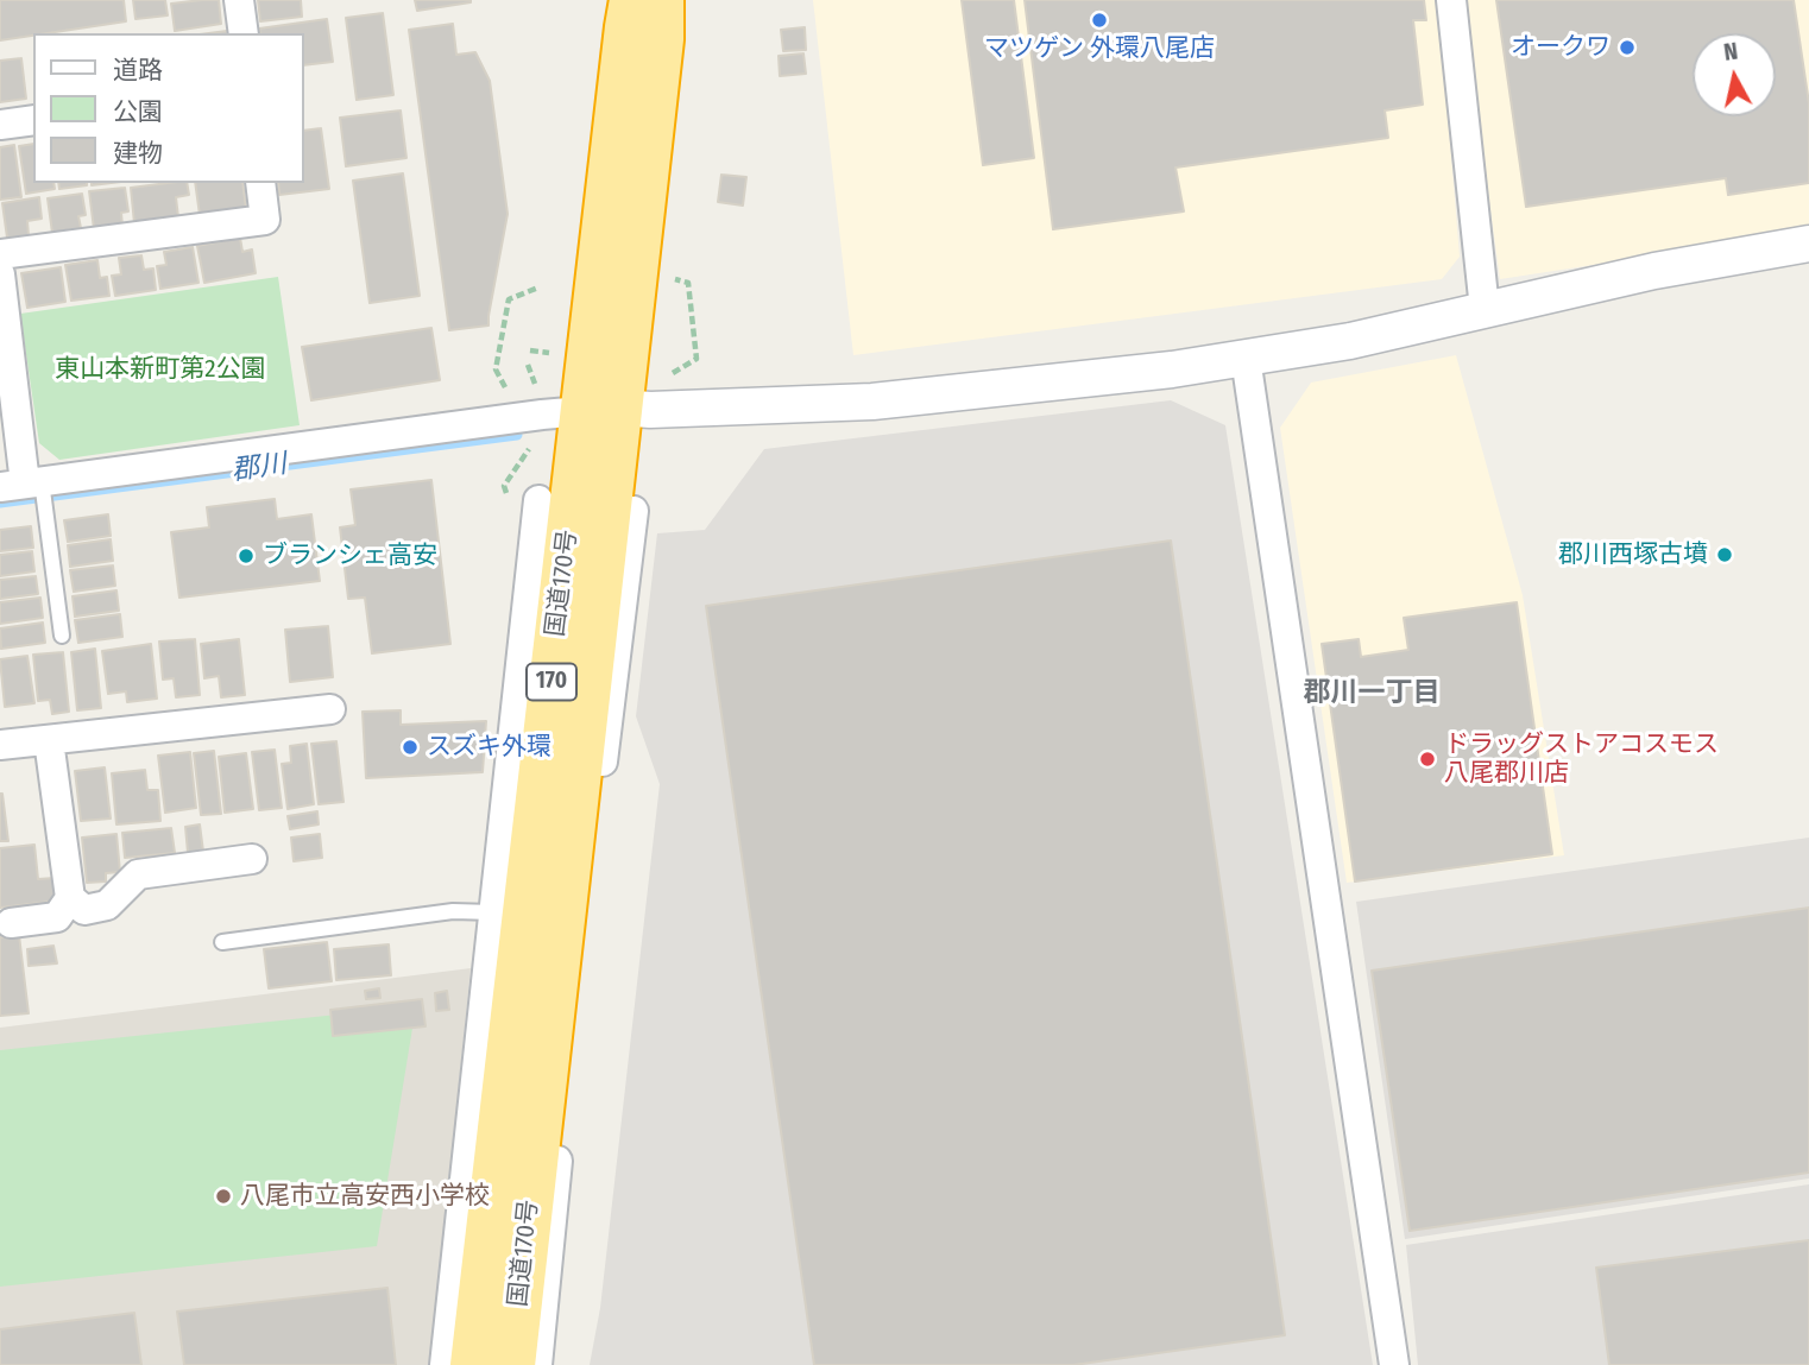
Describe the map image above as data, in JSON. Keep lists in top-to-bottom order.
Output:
{
  "streets": {
    "highway": ["国道170号", "170"]
  },
  "districts": ["郡川一丁目"],
  "water": ["郡川"],
  "parks": ["東山本新町第2公園"],
  "places": [
    "マツゲン 外環八尾店",
    "オークワ",
    "郡川西塚古墳",
    "ブランシェ高安",
    "スズキ外環",
    "ドラッグストアコスモス 八尾郡川店",
    "八尾市立高安西小学校"
  ],
  "legend": ["道路", "公園", "建物"],
  "north": "top"
}
